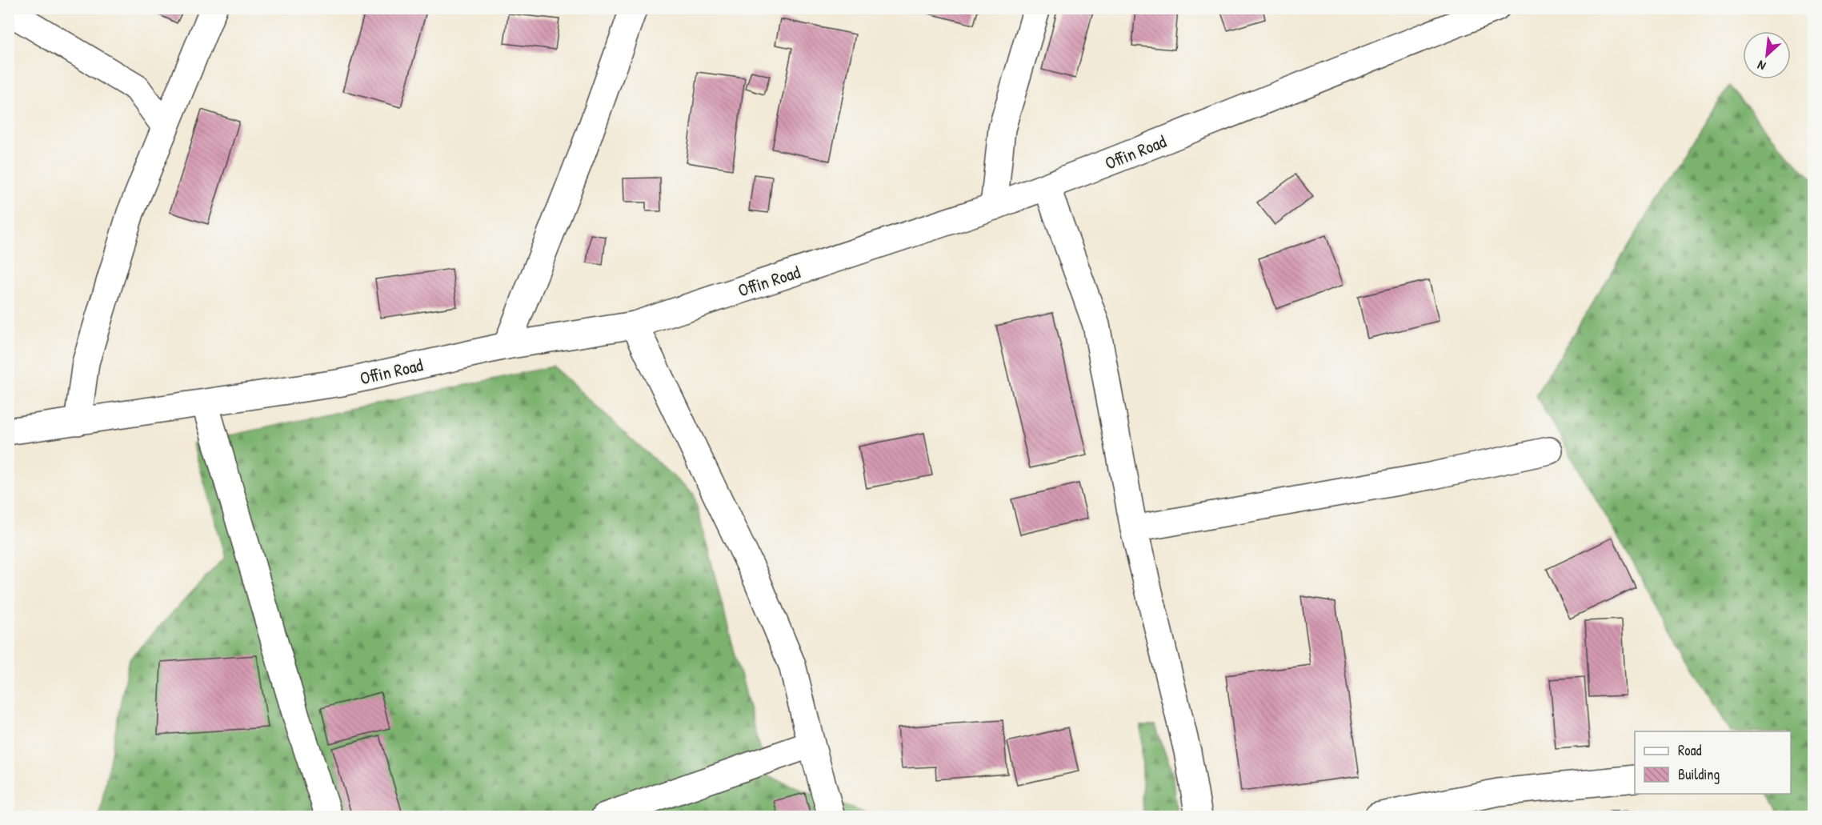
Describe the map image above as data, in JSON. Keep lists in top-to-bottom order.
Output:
{
  "streets": {
    "street": ["Offin Road"]
  },
  "legend": ["Road", "Building"],
  "north": "bottom left"
}
